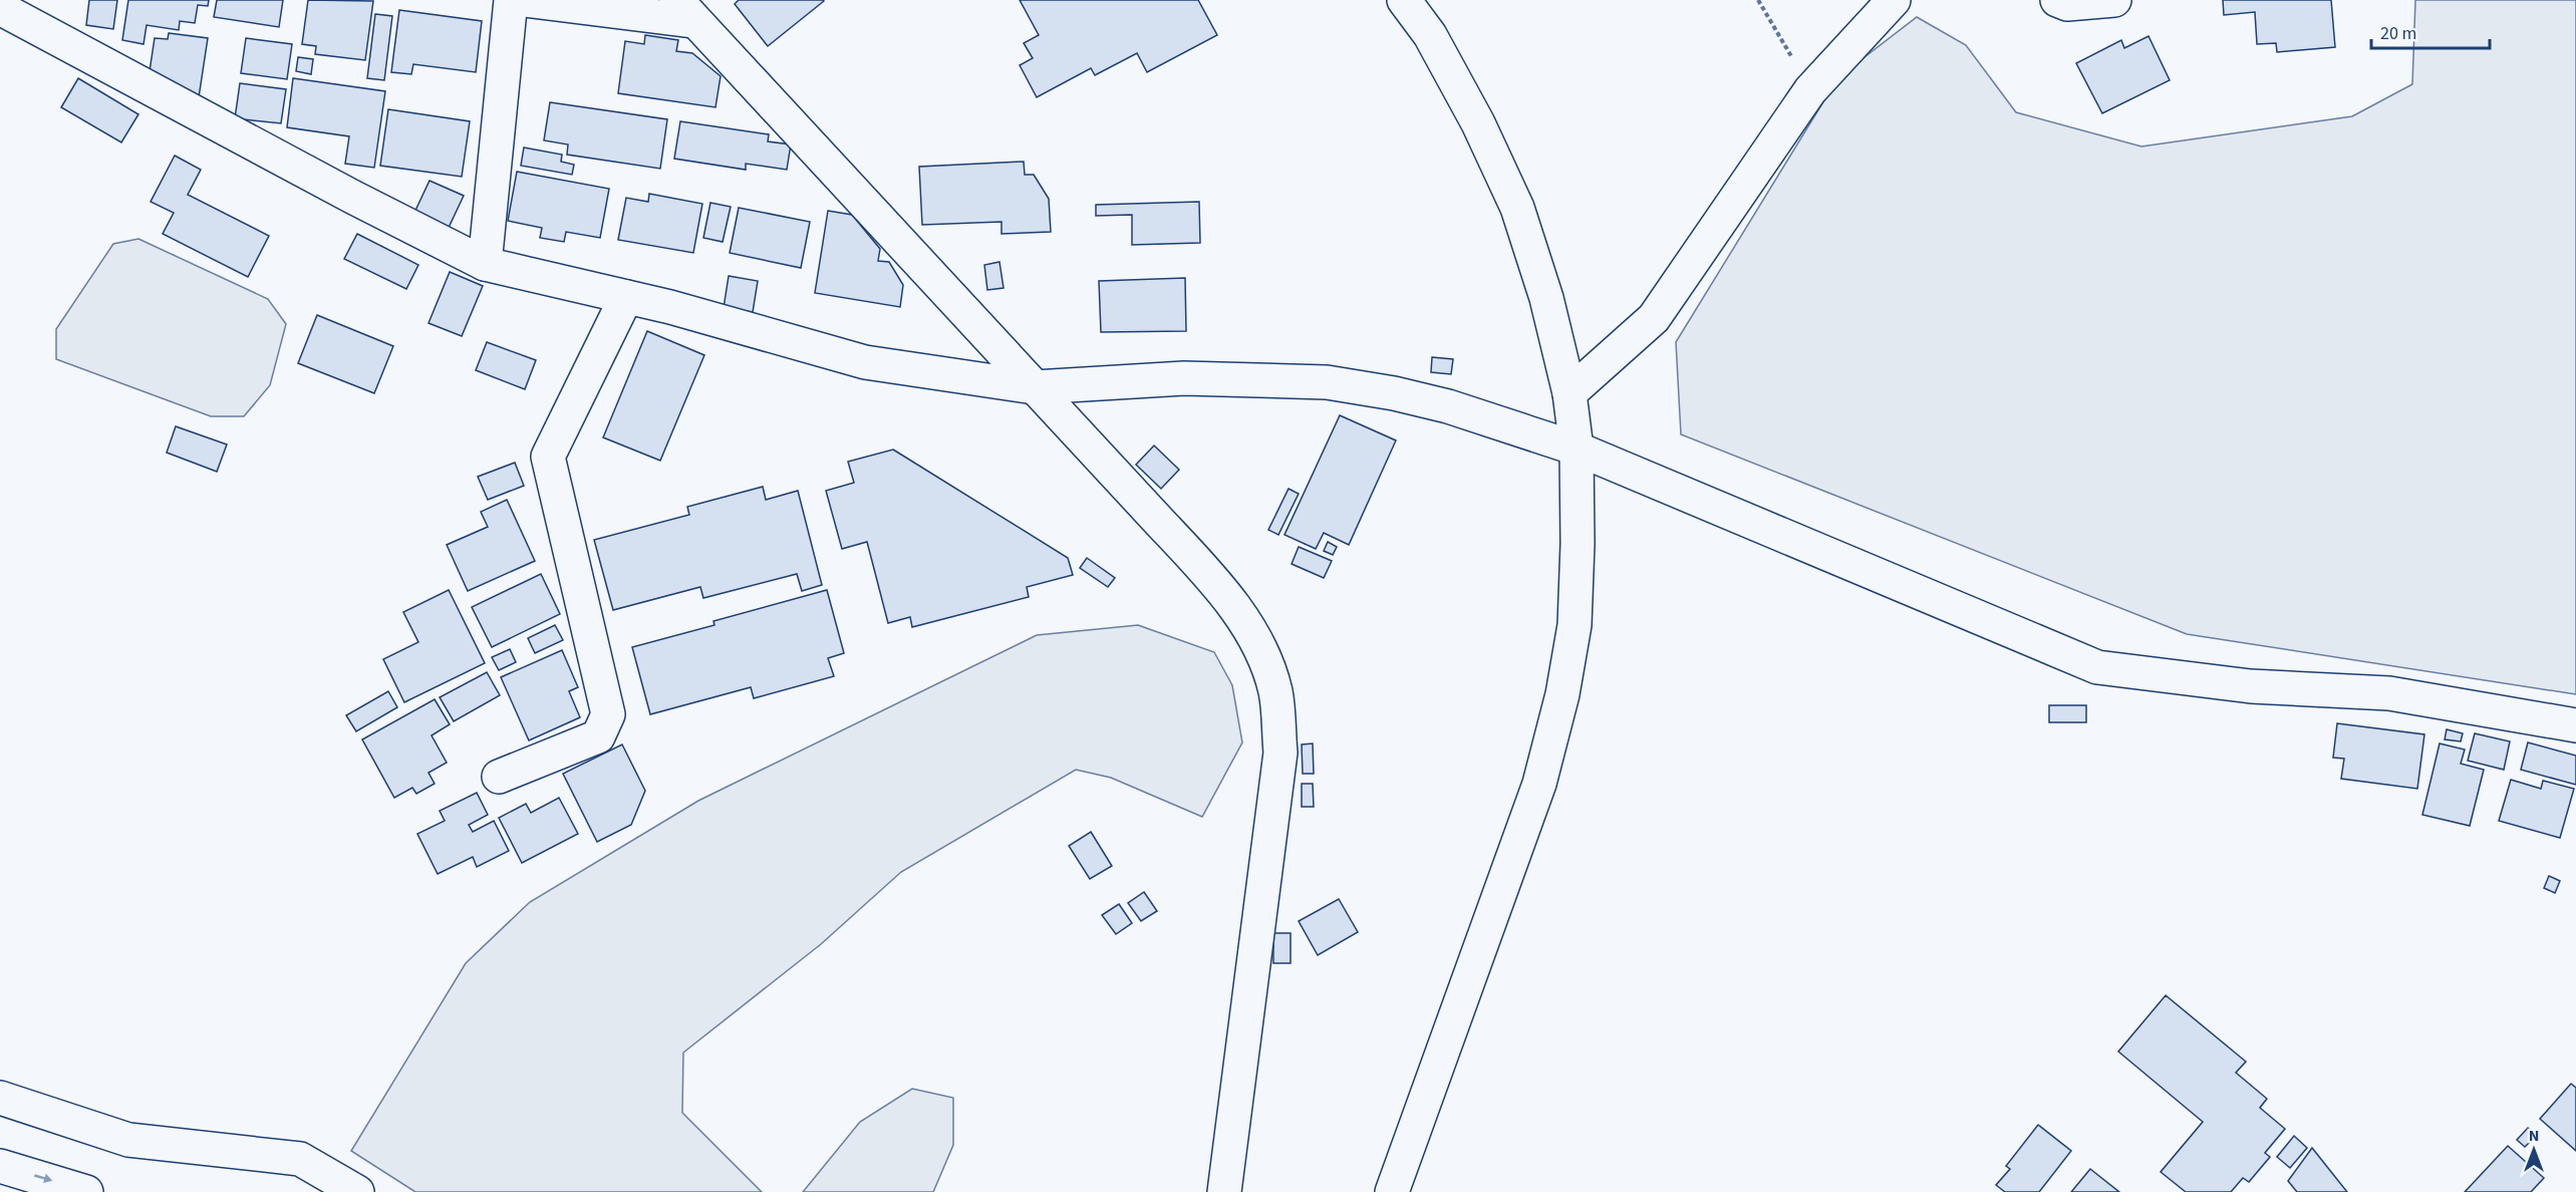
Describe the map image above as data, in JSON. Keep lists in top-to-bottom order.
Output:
{
  "scale_bar": "20 m",
  "north": "top"
}
